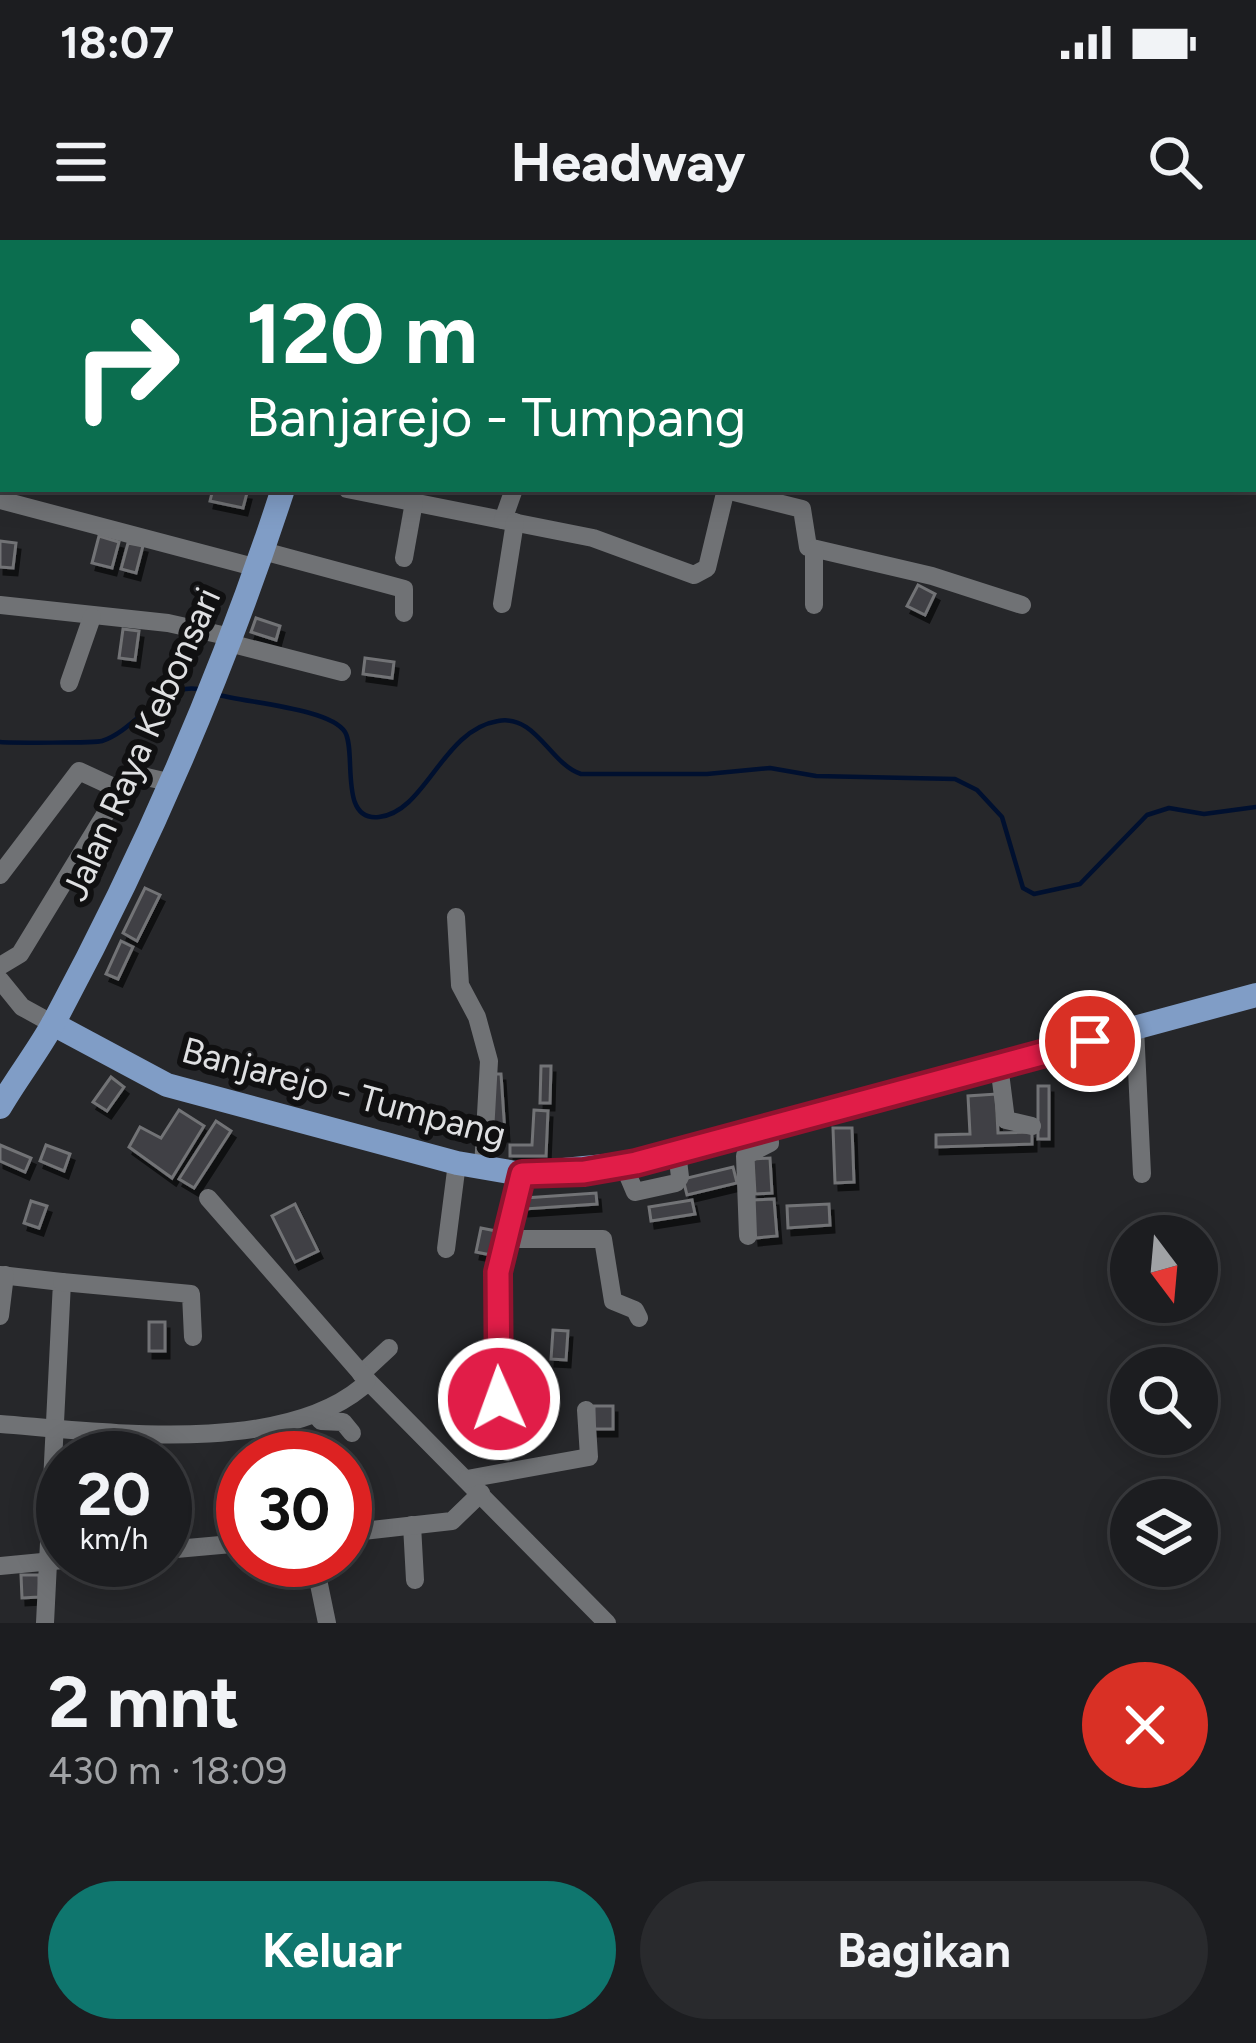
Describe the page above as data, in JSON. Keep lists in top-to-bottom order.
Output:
{
  "streets": {
    "main road": ["Jalan Raya Kebonsari", "Banjarejo - Tumpang"]
  },
  "crossings": [
    ["Jalan Raya Kebonsari", "Banjarejo - Tumpang"]
  ],
  "north": "bottom",
  "page": {
    "status": "18:07",
    "header": "Headway",
    "turn": ["120 m", "Banjarejo - Tumpang"],
    "speed": "20 km/h",
    "limit": "30",
    "heading": ["2 mnt", "430 m · 18:09"],
    "buttons": ["Keluar", "Bagikan"]
  }
}
